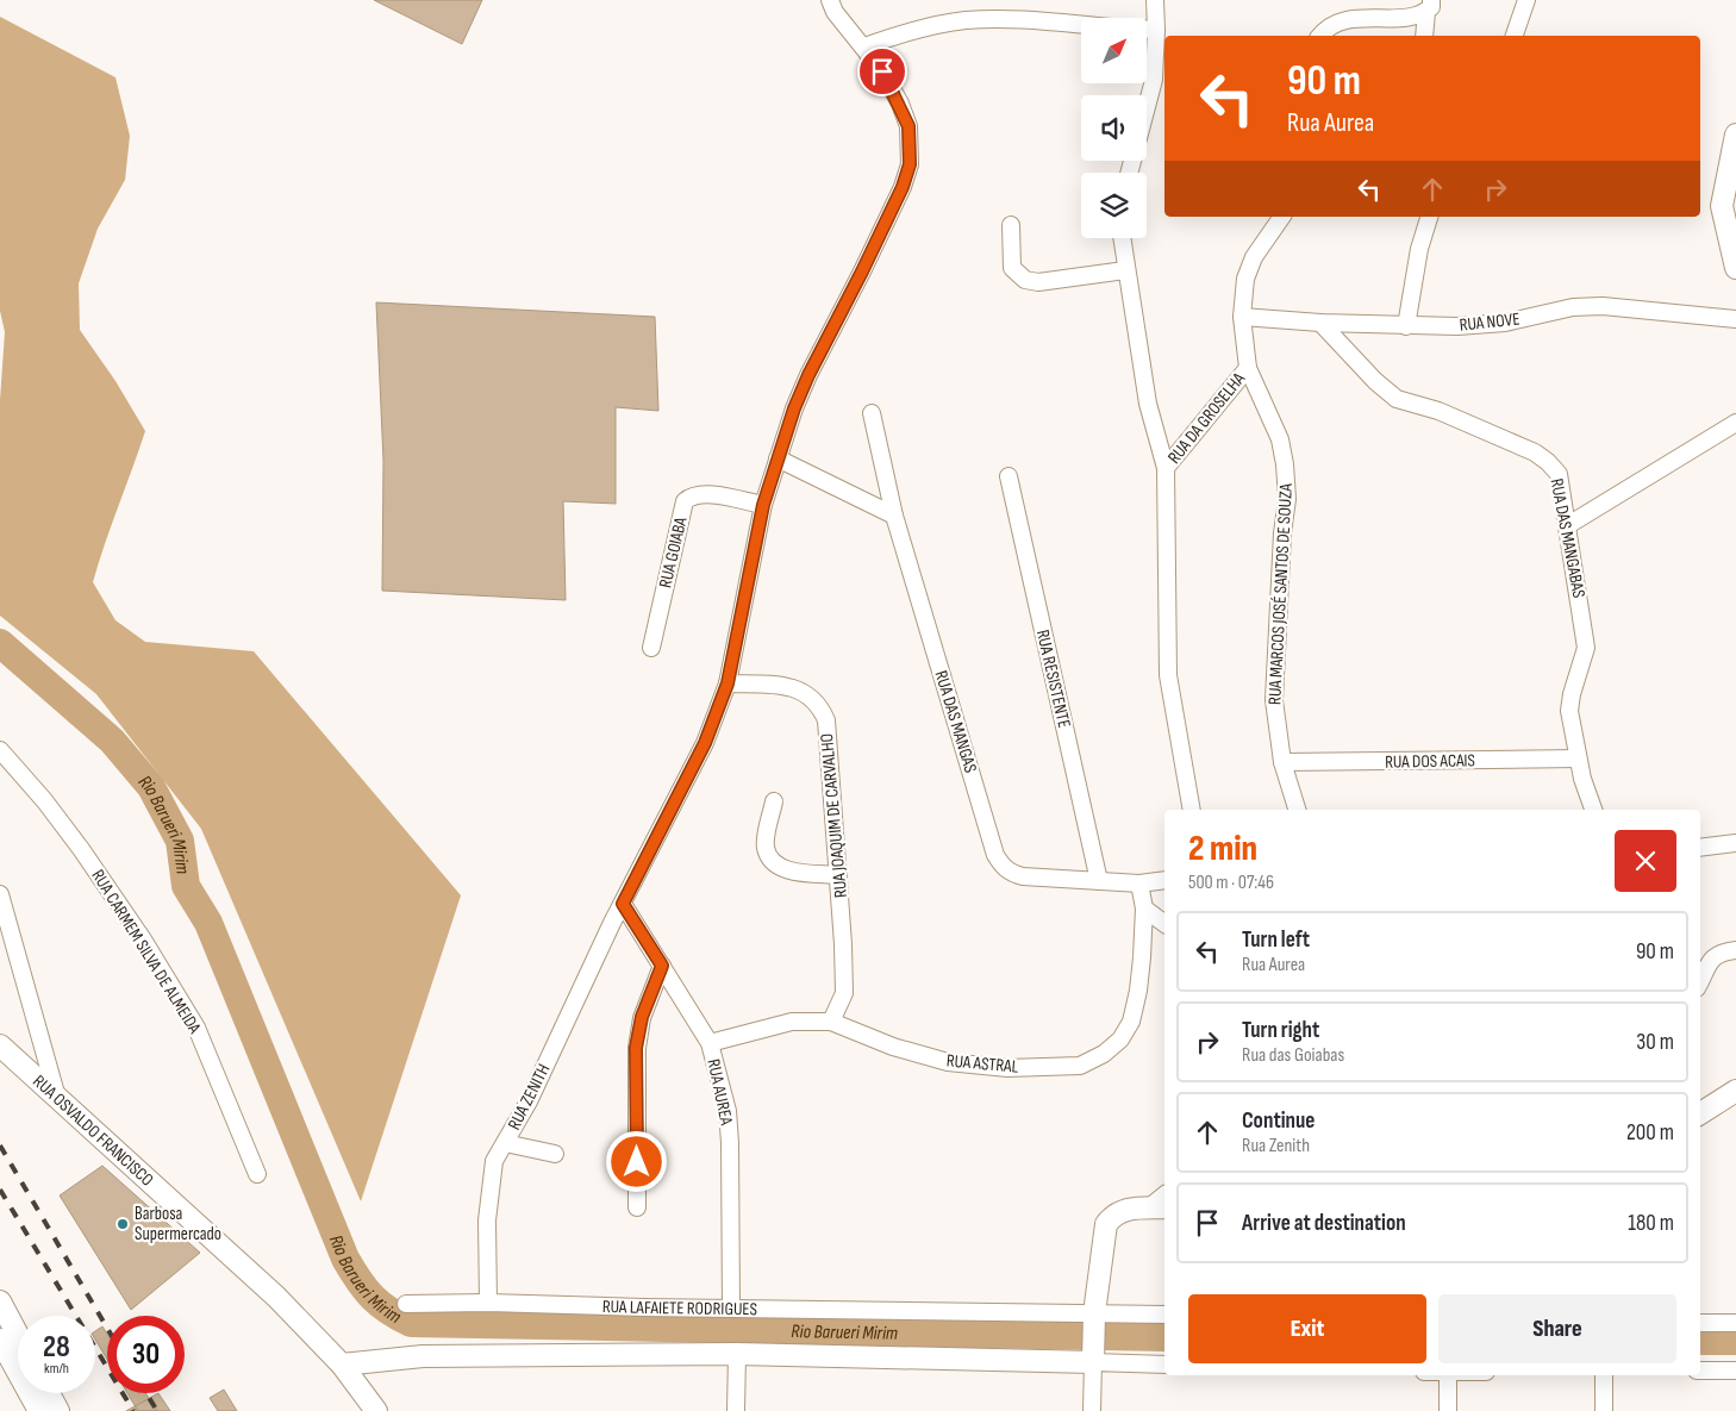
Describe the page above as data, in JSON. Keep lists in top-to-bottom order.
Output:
{
  "streets": {
    "main road": ["RUA OSVALDO FRANCISCO"],
    "street": [
      "RUA NOVE",
      "RUA DA GROSELHA",
      "RUA DAS MANGABAS",
      "RUA GOIABA",
      "RUA MARCOS JOSÉ SANTOS DE SOUZA",
      "RUA RESISTENTE",
      "RUA DAS MANGAS",
      "RUA DOS ACAIS",
      "RUA JOAQUIM DE CARVALHO",
      "RUA CARMEM SILVA DE ALMEIDA",
      "RUA ASTRAL",
      "RUA AUREA",
      "RUA ZENITH",
      "RUA LAFAIETE RODRIGUES"
    ]
  },
  "crossings": [
    ["RUA NOVE", "RUA DAS MANGABAS"],
    ["RUA NOVE", "RUA MARCOS JOSÉ SANTOS DE SOUZA"],
    ["RUA DA GROSELHA", "RUA MARCOS JOSÉ SANTOS DE SOUZA"],
    ["RUA DAS MANGABAS", "RUA DOS ACAIS"],
    ["RUA GOIABA", "RUA ZENITH"],
    ["RUA MARCOS JOSÉ SANTOS DE SOUZA", "RUA DOS ACAIS"],
    ["RUA RESISTENTE", "RUA DAS MANGAS"],
    ["RUA DAS MANGAS", "RUA ASTRAL"],
    ["RUA JOAQUIM DE CARVALHO", "RUA ASTRAL"],
    ["RUA JOAQUIM DE CARVALHO", "RUA ZENITH"],
    ["RUA ASTRAL", "RUA AUREA"],
    ["RUA AUREA", "RUA ZENITH"],
    ["RUA AUREA", "RUA LAFAIETE RODRIGUES"],
    ["RUA ZENITH", "RUA LAFAIETE RODRIGUES"]
  ],
  "water": ["Rio Barueri Mirim"],
  "places": ["Barbosa Supermercado"],
  "north": "top right",
  "page": {
    "turn": ["90 m", "Rua Aurea"],
    "heading": ["2 min", "500 m · 07:46"],
    "list": [
      {
        "name": "Turn left",
        "note": "Rua Aurea",
        "value": "90 m"
      },
      {
        "name": "Turn right",
        "note": "Rua das Goiabas",
        "value": "30 m"
      },
      {
        "name": "Continue",
        "note": "Rua Zenith",
        "value": "200 m"
      },
      {
        "name": "Arrive at destination",
        "value": "180 m"
      }
    ],
    "buttons": ["Exit", "Share"],
    "speed": "28 km/h",
    "limit": "30"
  }
}
